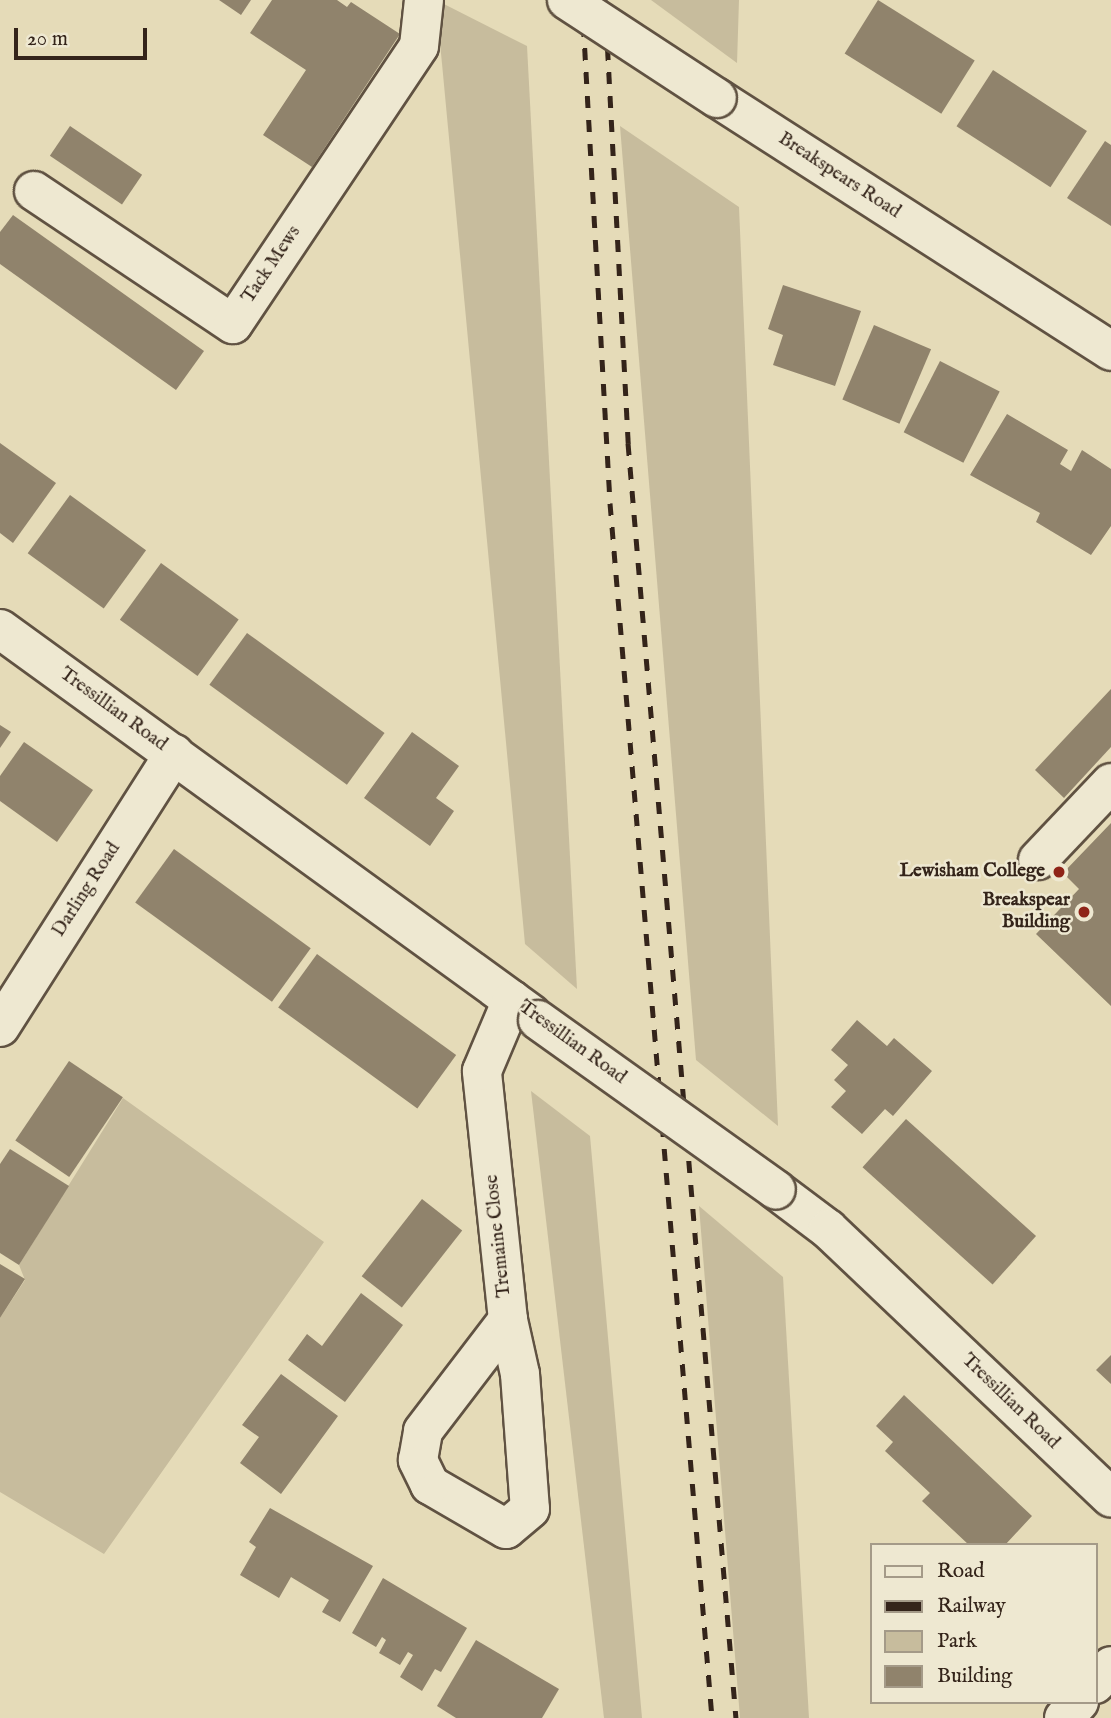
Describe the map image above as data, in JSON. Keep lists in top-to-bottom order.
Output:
{
  "streets": {
    "street": [
      "Breakspears Road",
      "Tack Mews",
      "Tressillian Road",
      "Darling Road",
      "Tremaine Close"
    ]
  },
  "crossings": [
    ["Tressillian Road", "Darling Road"],
    ["Tressillian Road", "Tremaine Close"]
  ],
  "places": ["Lewisham College", "Breakspear Building"],
  "legend": [
    "Road",
    "Railway",
    "Park",
    "Building"
  ],
  "scale_bar": "20 m"
}
